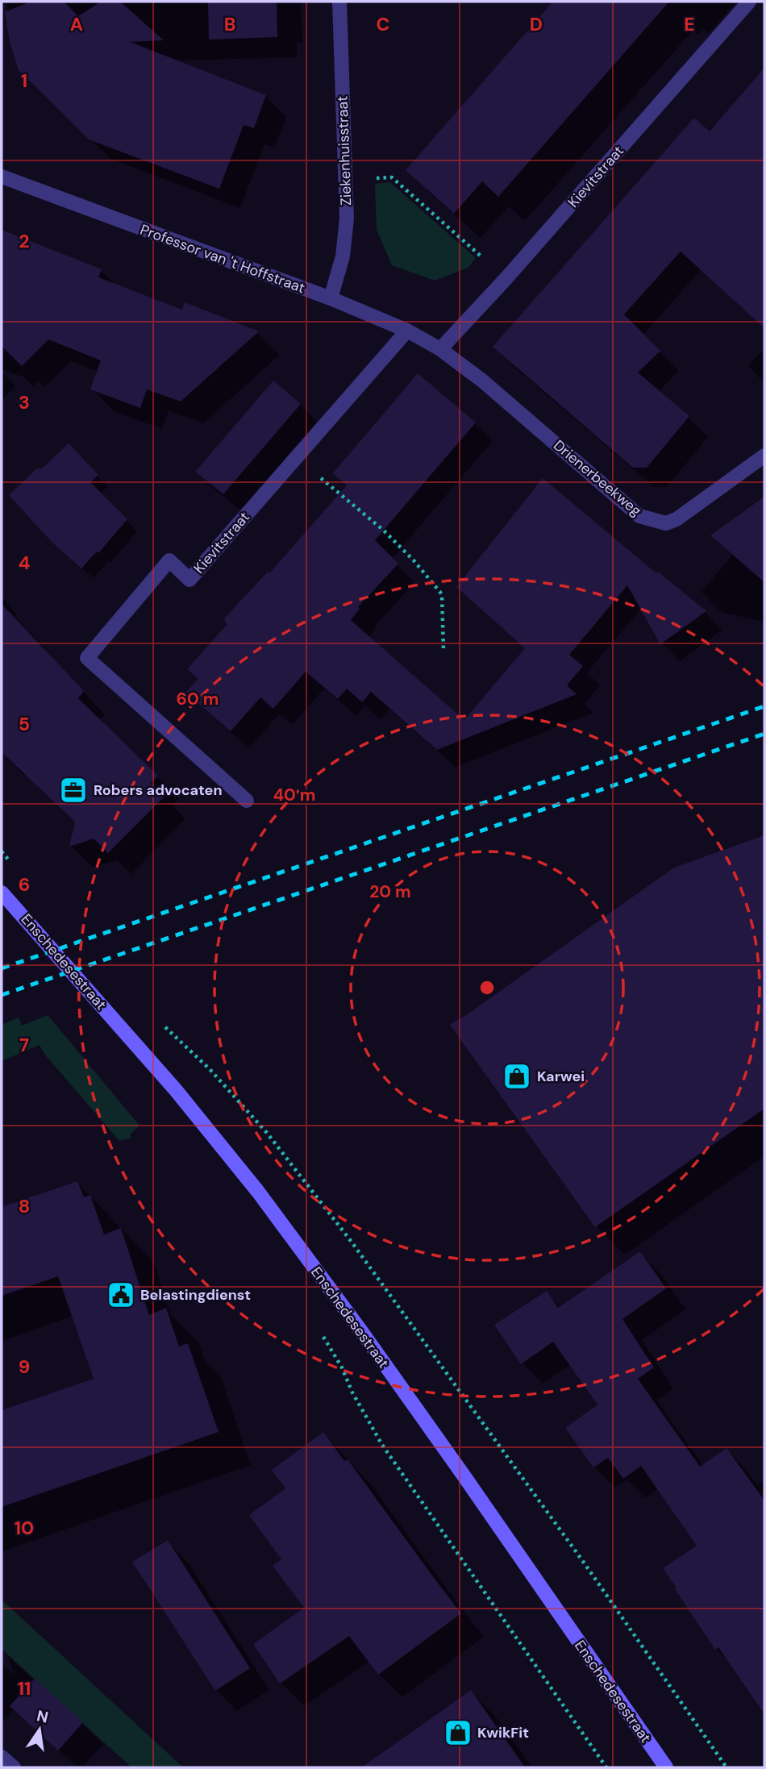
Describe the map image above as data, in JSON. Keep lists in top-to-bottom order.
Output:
{
  "streets": {
    "main road": ["Enschedesestraat"],
    "street": [
      "Ziekenhuisstraat",
      "Kievitstraat",
      "Professor van 't Hoffstraat",
      "Drienerbeekweg"
    ]
  },
  "crossings": [
    ["Ziekenhuisstraat", "Professor van 't Hoffstraat"],
    ["Kievitstraat", "Professor van 't Hoffstraat"],
    ["Kievitstraat", "Drienerbeekweg"],
    ["Professor van 't Hoffstraat", "Drienerbeekweg"]
  ],
  "places": {
    "office": ["Robers advocaten"],
    "shop": ["Karwei", "KwikFit"],
    "public building": ["Belastingdienst"]
  },
  "north": "top",
  "grid": {
    "columns": [
      "A",
      "B",
      "C",
      "D",
      "E"
    ],
    "rows": [
      "1",
      "2",
      "3",
      "4",
      "5",
      "6",
      "7",
      "8",
      "9",
      "10",
      "11"
    ]
  },
  "rings": ["60 m", "40 m", "20 m"]
}
